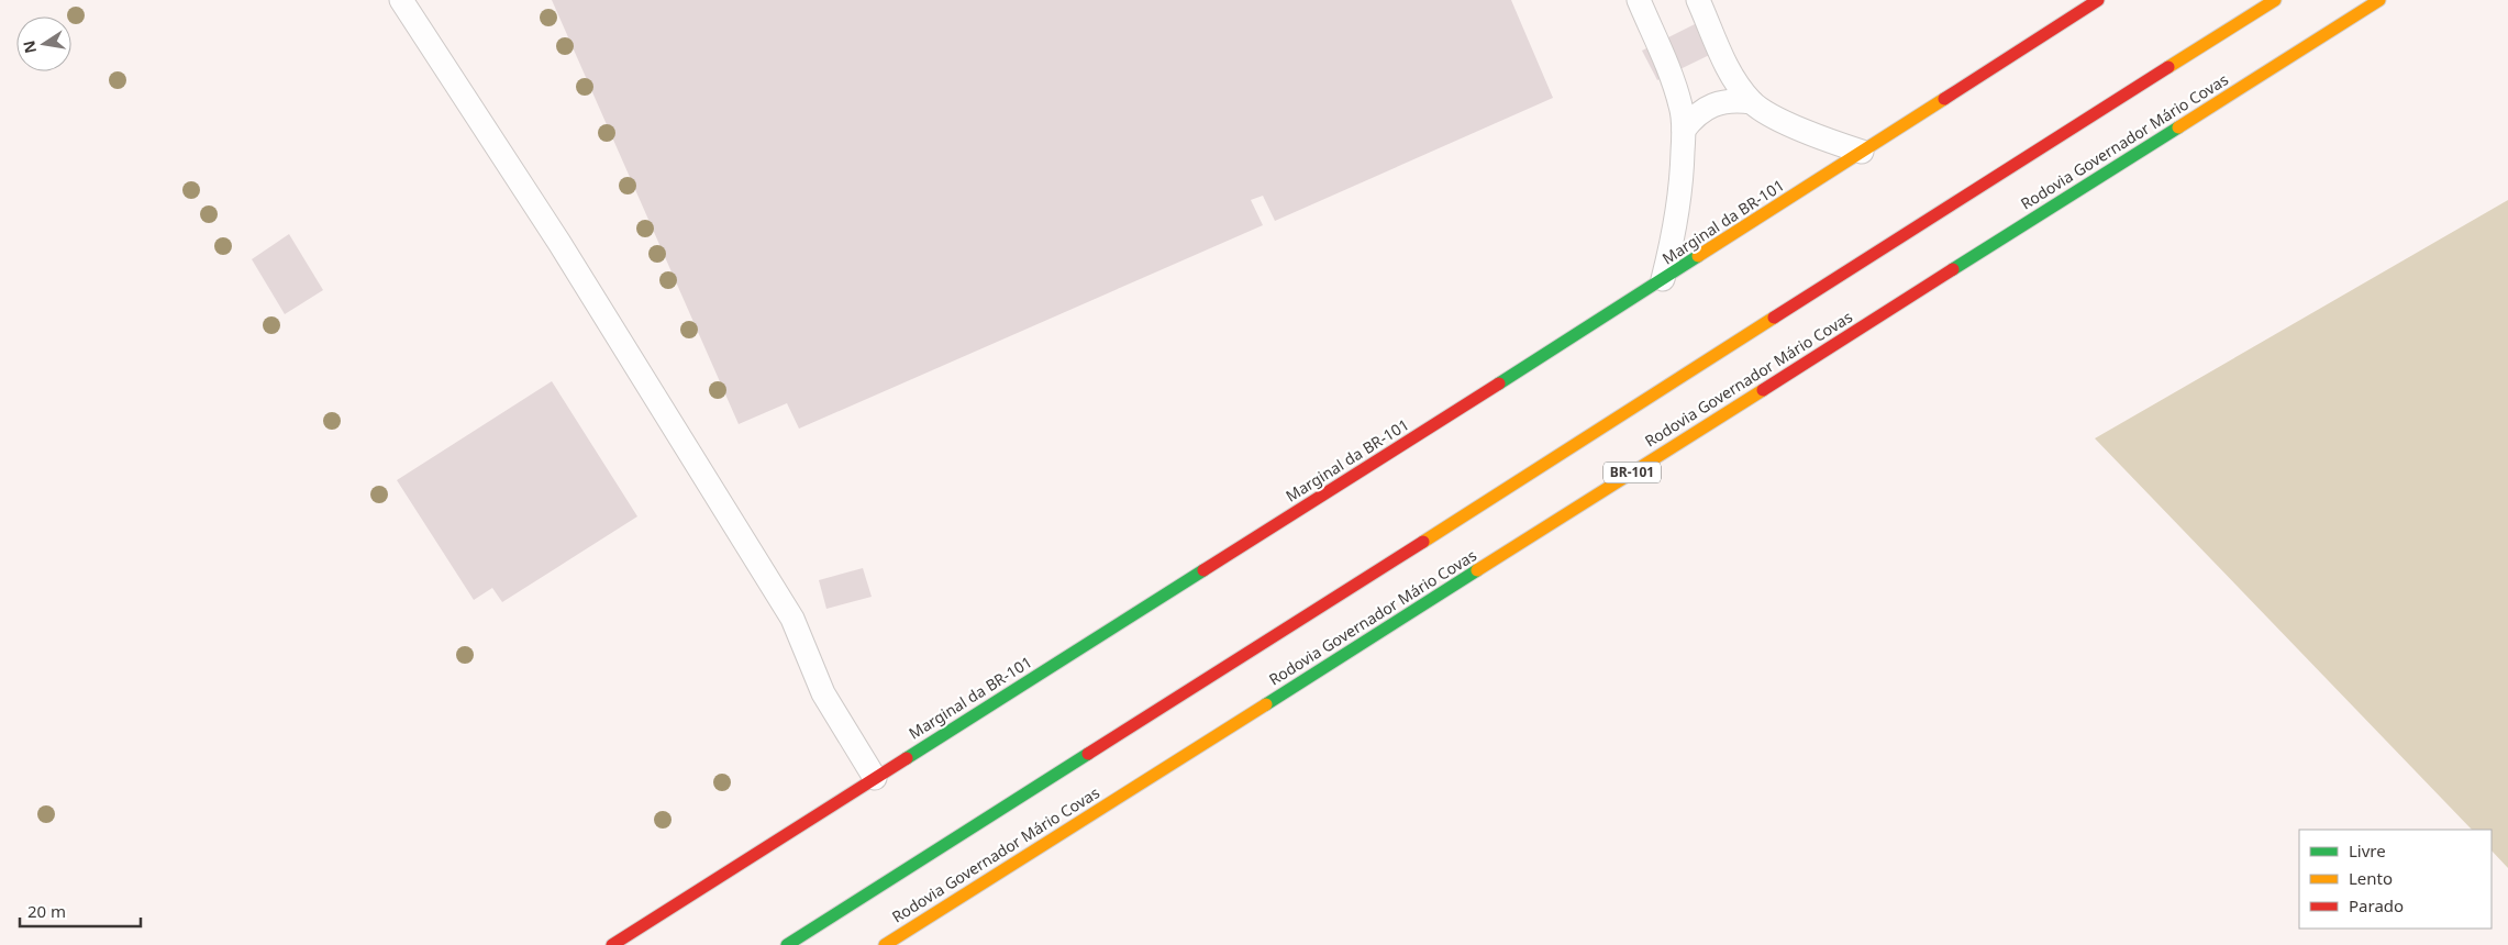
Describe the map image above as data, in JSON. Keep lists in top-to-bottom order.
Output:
{
  "streets": {
    "main road": ["Rodovia Governador Mário Covas", "Marginal da BR-101", "BR-101"]
  },
  "legend": ["Livre", "Lento", "Parado"],
  "scale_bar": "20 m",
  "north": "left"
}
